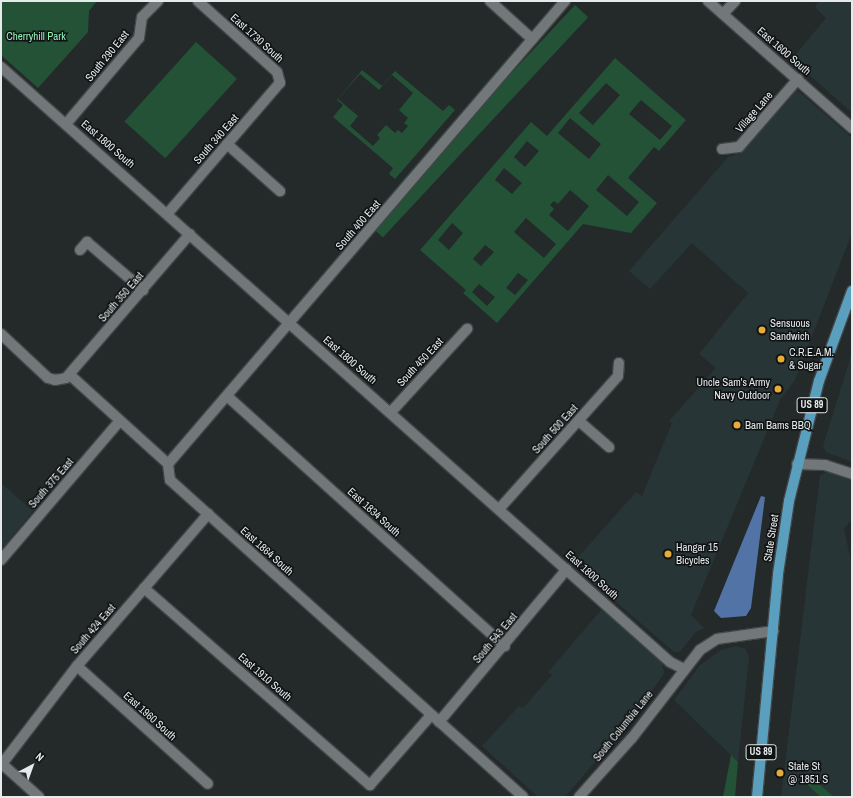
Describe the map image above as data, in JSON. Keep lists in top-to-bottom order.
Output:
{
  "streets": {
    "main road": ["US 89", "State Street"],
    "street": [
      "East 1730 South",
      "East 1600 South",
      "South 290 East",
      "Village Lane",
      "South 340 East",
      "East 1800 South",
      "South 400 East",
      "South 350 East",
      "South 450 East",
      "South 500 East",
      "South 375 East",
      "East 1834 South",
      "East 1864 South",
      "South 424 East",
      "South 543 East",
      "East 1910 South",
      "East 1960 South",
      "South Columbia Lane"
    ]
  },
  "crossings": [
    ["East 1730 South", "South 340 East"],
    ["East 1600 South", "Village Lane"],
    ["South 290 East", "East 1800 South"],
    ["South 340 East", "East 1800 South"],
    ["East 1800 South", "South 400 East"],
    ["East 1800 South", "South 350 East"],
    ["East 1800 South", "South 450 East"],
    ["East 1800 South", "South 500 East"],
    ["East 1800 South", "South 543 East"],
    ["East 1800 South", "South Columbia Lane"],
    ["South 400 East", "East 1834 South"],
    ["South 400 East", "East 1864 South"],
    ["East 1834 South", "South 543 East"],
    ["State Street", "South Columbia Lane"],
    ["East 1864 South", "South 424 East"],
    ["East 1864 South", "South 543 East"],
    ["East 1864 South", "East 1910 South"],
    ["South 424 East", "East 1910 South"],
    ["South 424 East", "East 1960 South"]
  ],
  "parks": ["Cherryhill Park"],
  "places": [
    "Sensuous Sandwich",
    "C.R.E.A.M. & Sugar",
    "Uncle Sam's Army Navy Outdoor",
    "Bam Bams BBQ",
    "Hangar 15 Bicycles",
    "State St @ 1851 S"
  ],
  "north": "top right"
}
